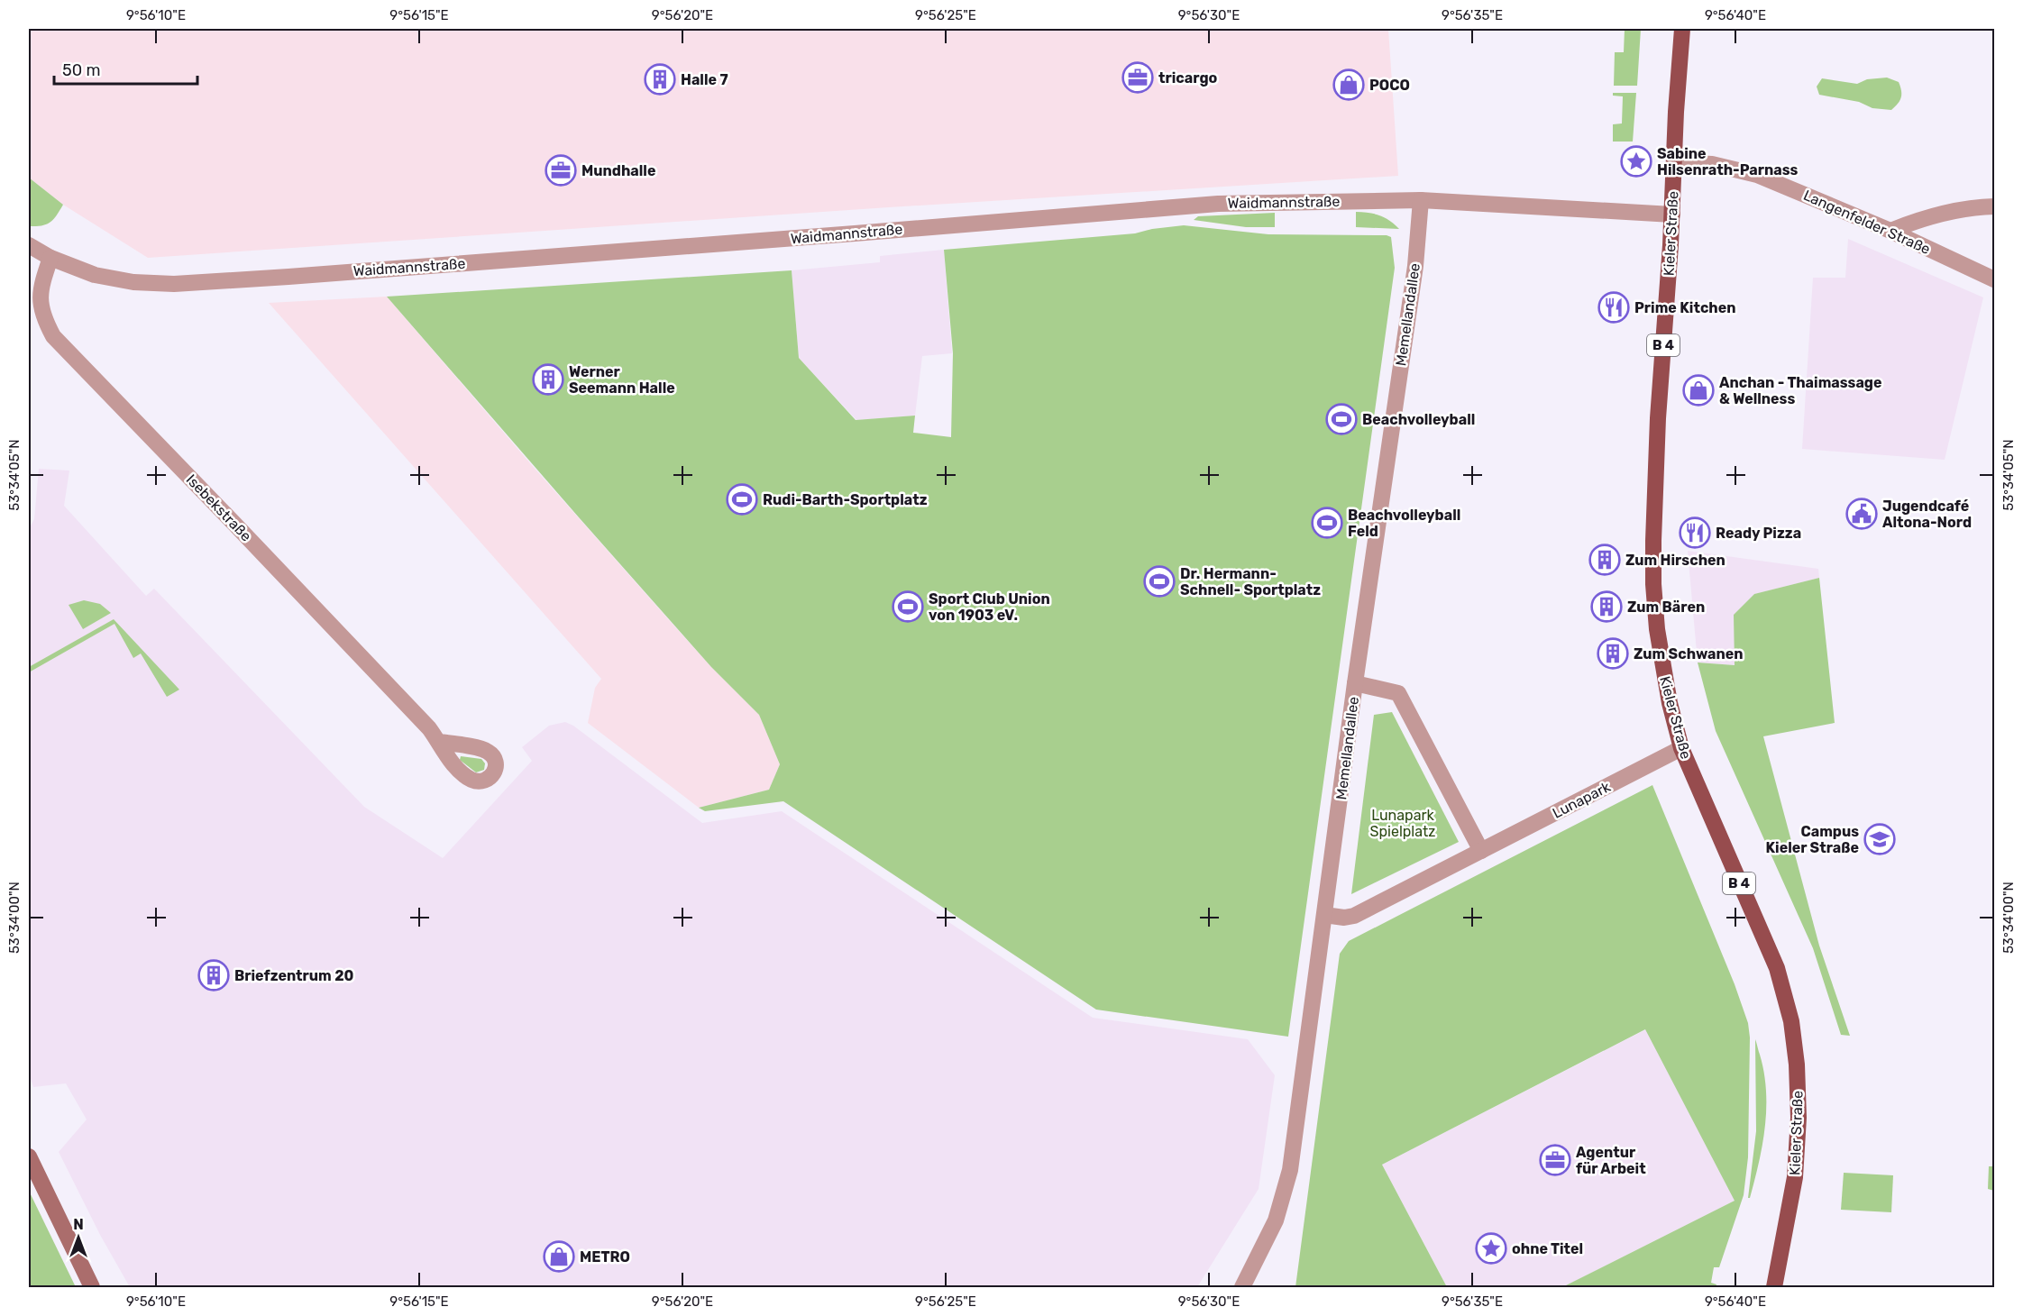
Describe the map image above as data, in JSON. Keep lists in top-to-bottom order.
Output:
{
  "streets": {
    "main road": ["Kieler Straße", "B 4"],
    "street": [
      "Waidmannstraße",
      "Langenfelder Straße",
      "Memellandallee",
      "Isebekstraße",
      "Lunapark"
    ]
  },
  "crossings": [
    ["Waidmannstraße", "Kieler Straße"],
    ["Waidmannstraße", "Memellandallee"],
    ["Waidmannstraße", "Isebekstraße"],
    ["Langenfelder Straße", "Kieler Straße"],
    ["Kieler Straße", "Lunapark"],
    ["Memellandallee", "Lunapark"]
  ],
  "parks": ["Lunapark Spielplatz"],
  "places": {
    "office": ["tricargo", "Mundhalle", "Agentur für Arbeit"],
    "building": [
      "Halle 7",
      "Werner Seemann Halle",
      "Zum Hirschen",
      "Zum Bären",
      "Zum Schwanen",
      "Briefzentrum 20"
    ],
    "shop": ["POCO", "Anchan - Thaimassage & Wellness", "METRO"],
    "place": ["Sabine Hilsenrath-Parnass", "ohne Titel"],
    "restaurant": ["Prime Kitchen", "Ready Pizza"],
    "sports": [
      "Beachvolleyball",
      "Rudi-Barth-Sportplatz",
      "Beachvolleyball Feld",
      "Dr. Hermann- Schnell- Sportplatz",
      "Sport Club Union von 1903 eV."
    ],
    "public building": ["Jugendcafé Altona-Nord"],
    "school or university": ["Campus Kieler Straße"]
  },
  "scale_bar": "50 m",
  "north": "top",
  "coordinates": [
    "9°56'10\"E",
    "9°56'15\"E",
    "9°56'20\"E",
    "9°56'25\"E",
    "9°56'30\"E",
    "9°56'35\"E",
    "9°56'40\"E",
    "53°34'05\"N",
    "53°34'00\"N"
  ]
}
